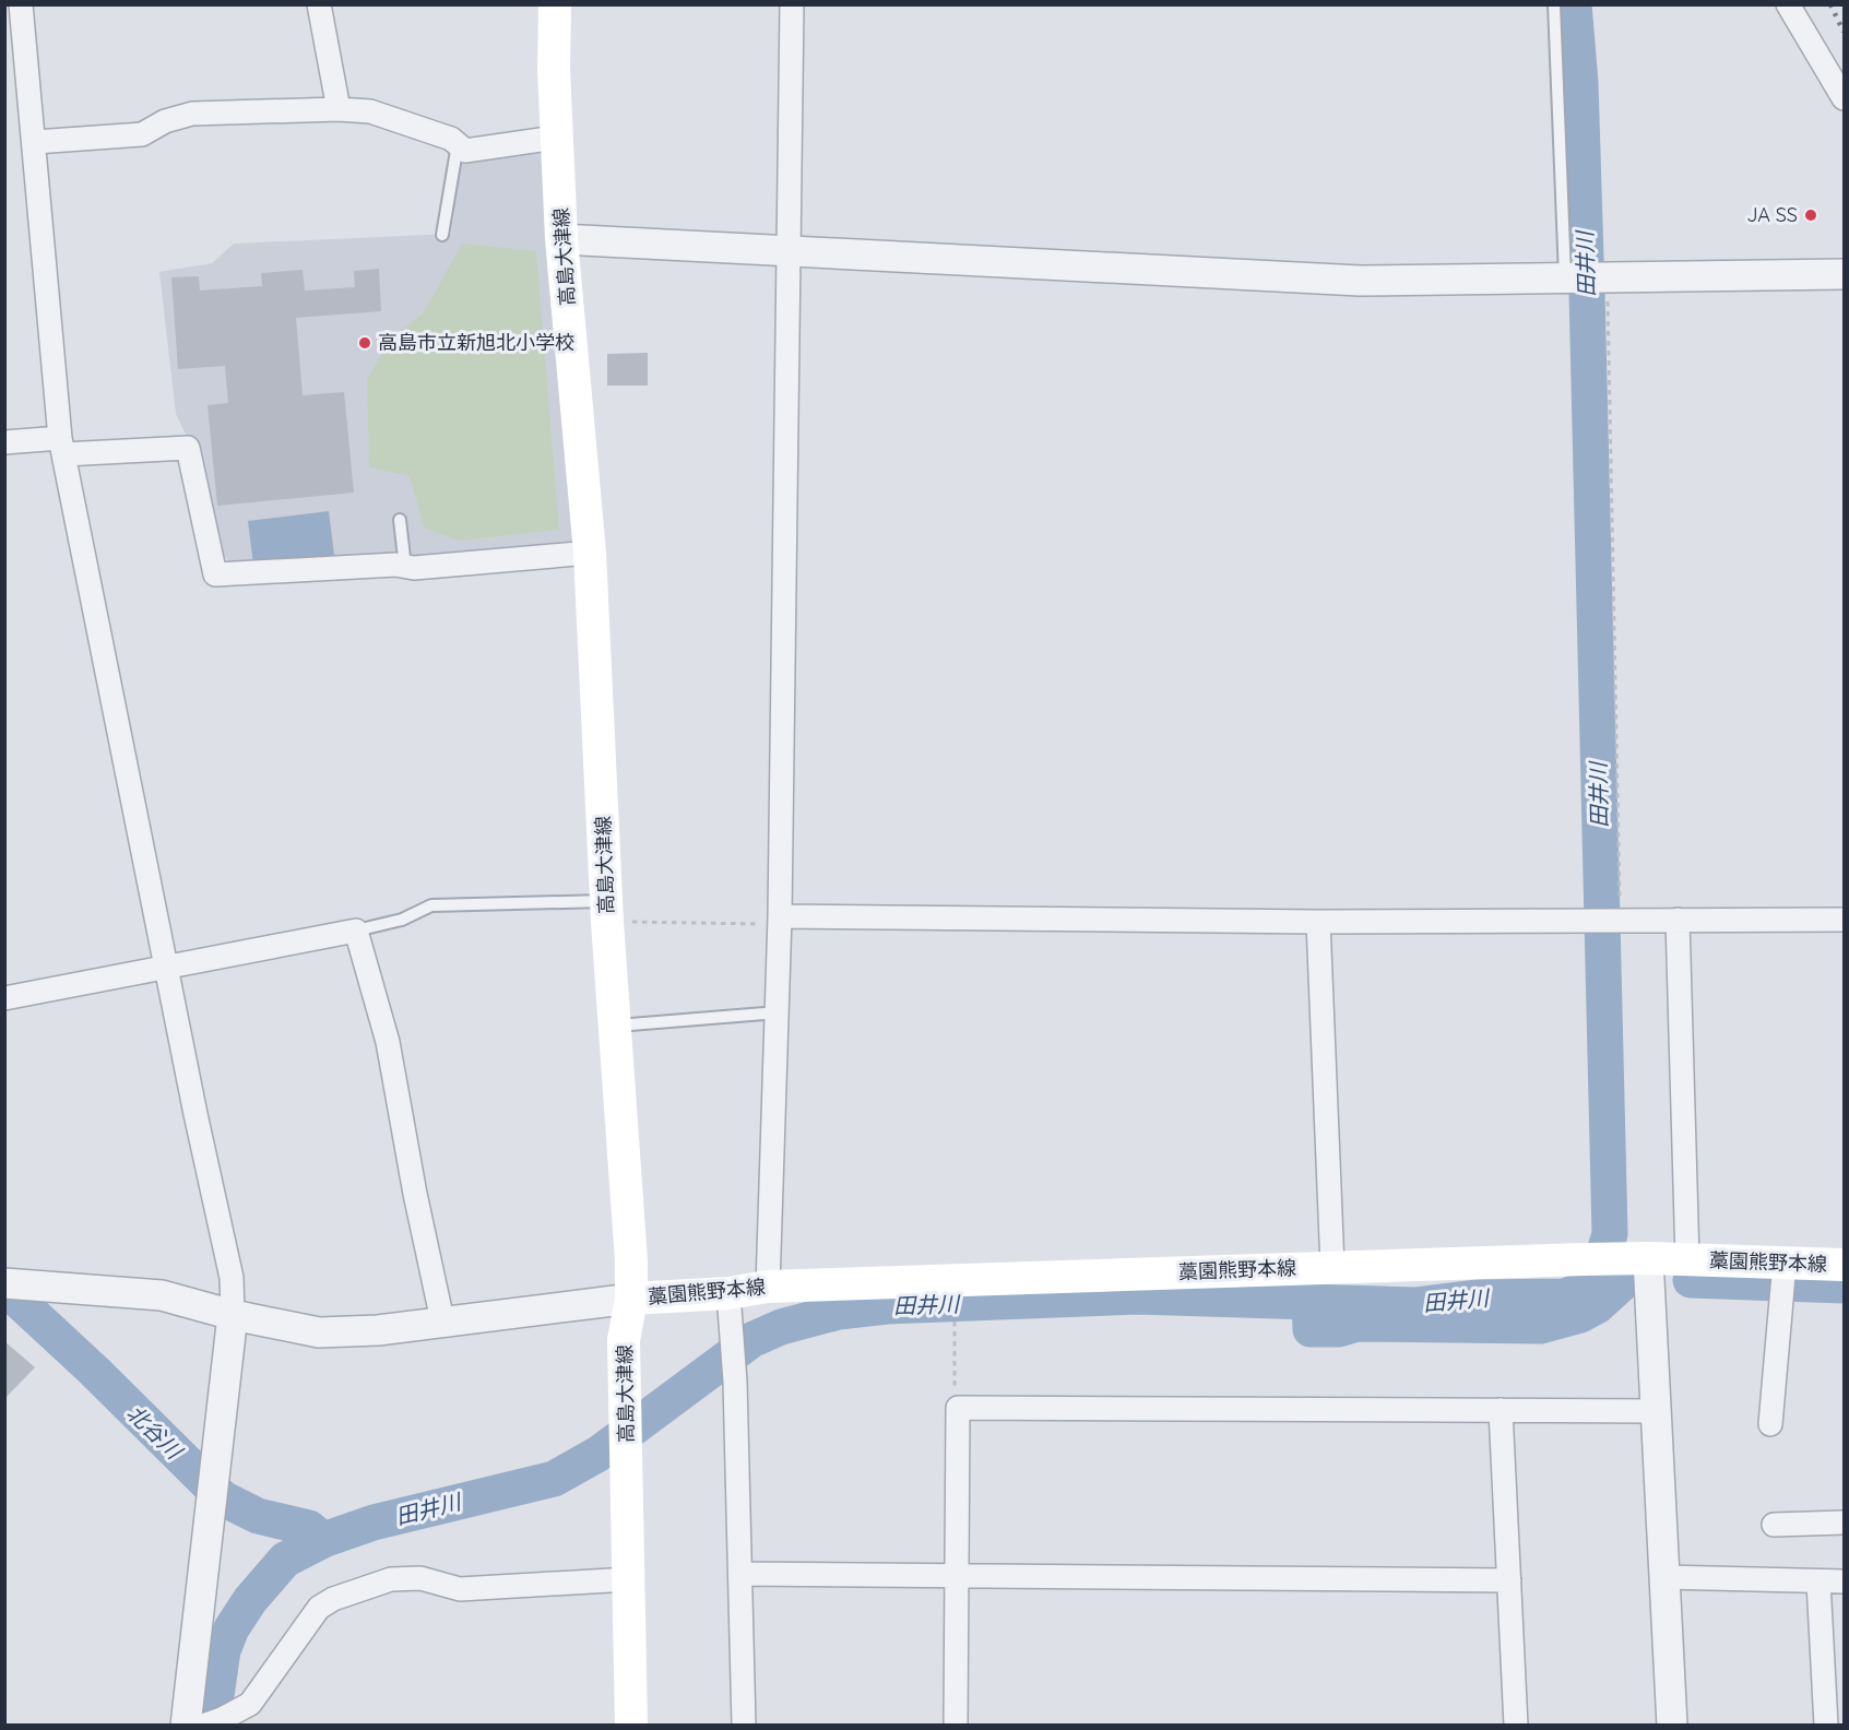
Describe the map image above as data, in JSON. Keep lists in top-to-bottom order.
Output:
{
  "streets": {
    "main road": ["高島大津線", "藁園熊野本線"]
  },
  "crossings": [
    ["高島大津線", "藁園熊野本線"]
  ],
  "water": ["田井川", "北谷川"],
  "places": ["JA SS", "高島市立新旭北小学校"]
}
